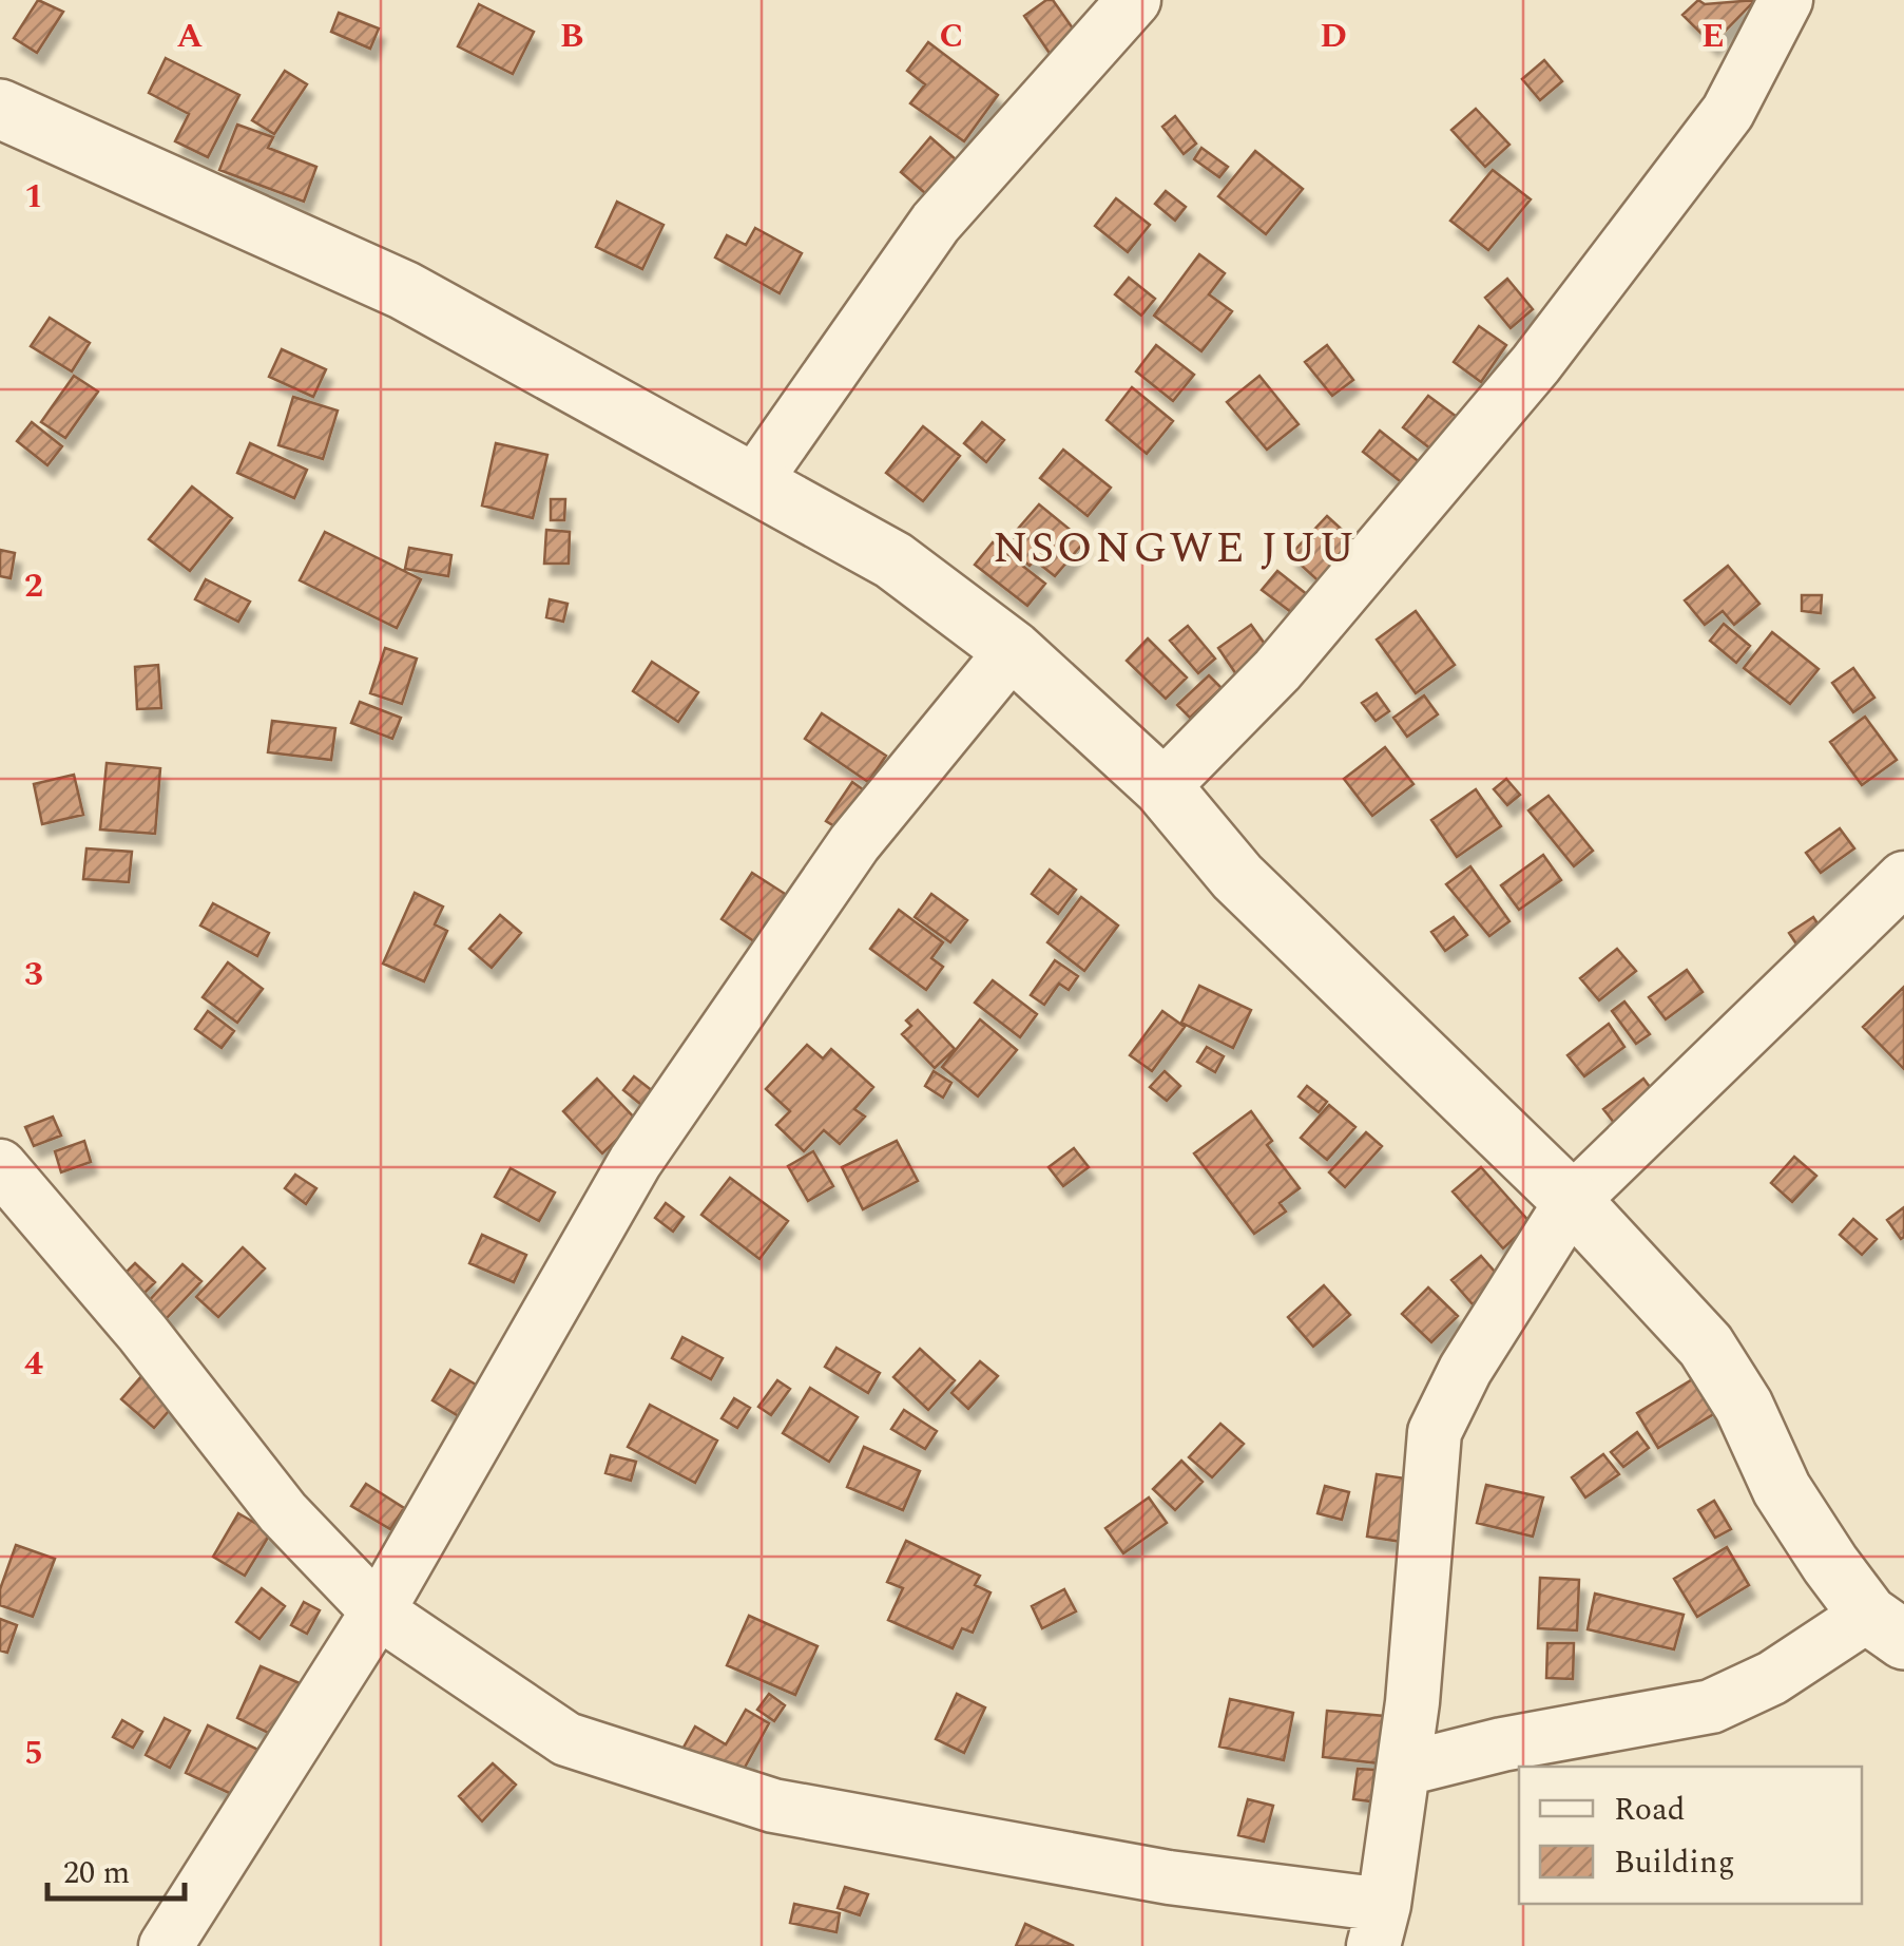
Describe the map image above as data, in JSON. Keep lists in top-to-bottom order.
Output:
{
  "districts": ["NSONGWE JUU"],
  "legend": ["Road", "Building"],
  "scale_bar": "20 m",
  "grid": {
    "columns": [
      "A",
      "B",
      "C",
      "D",
      "E"
    ],
    "rows": [
      "1",
      "2",
      "3",
      "4",
      "5"
    ]
  }
}
